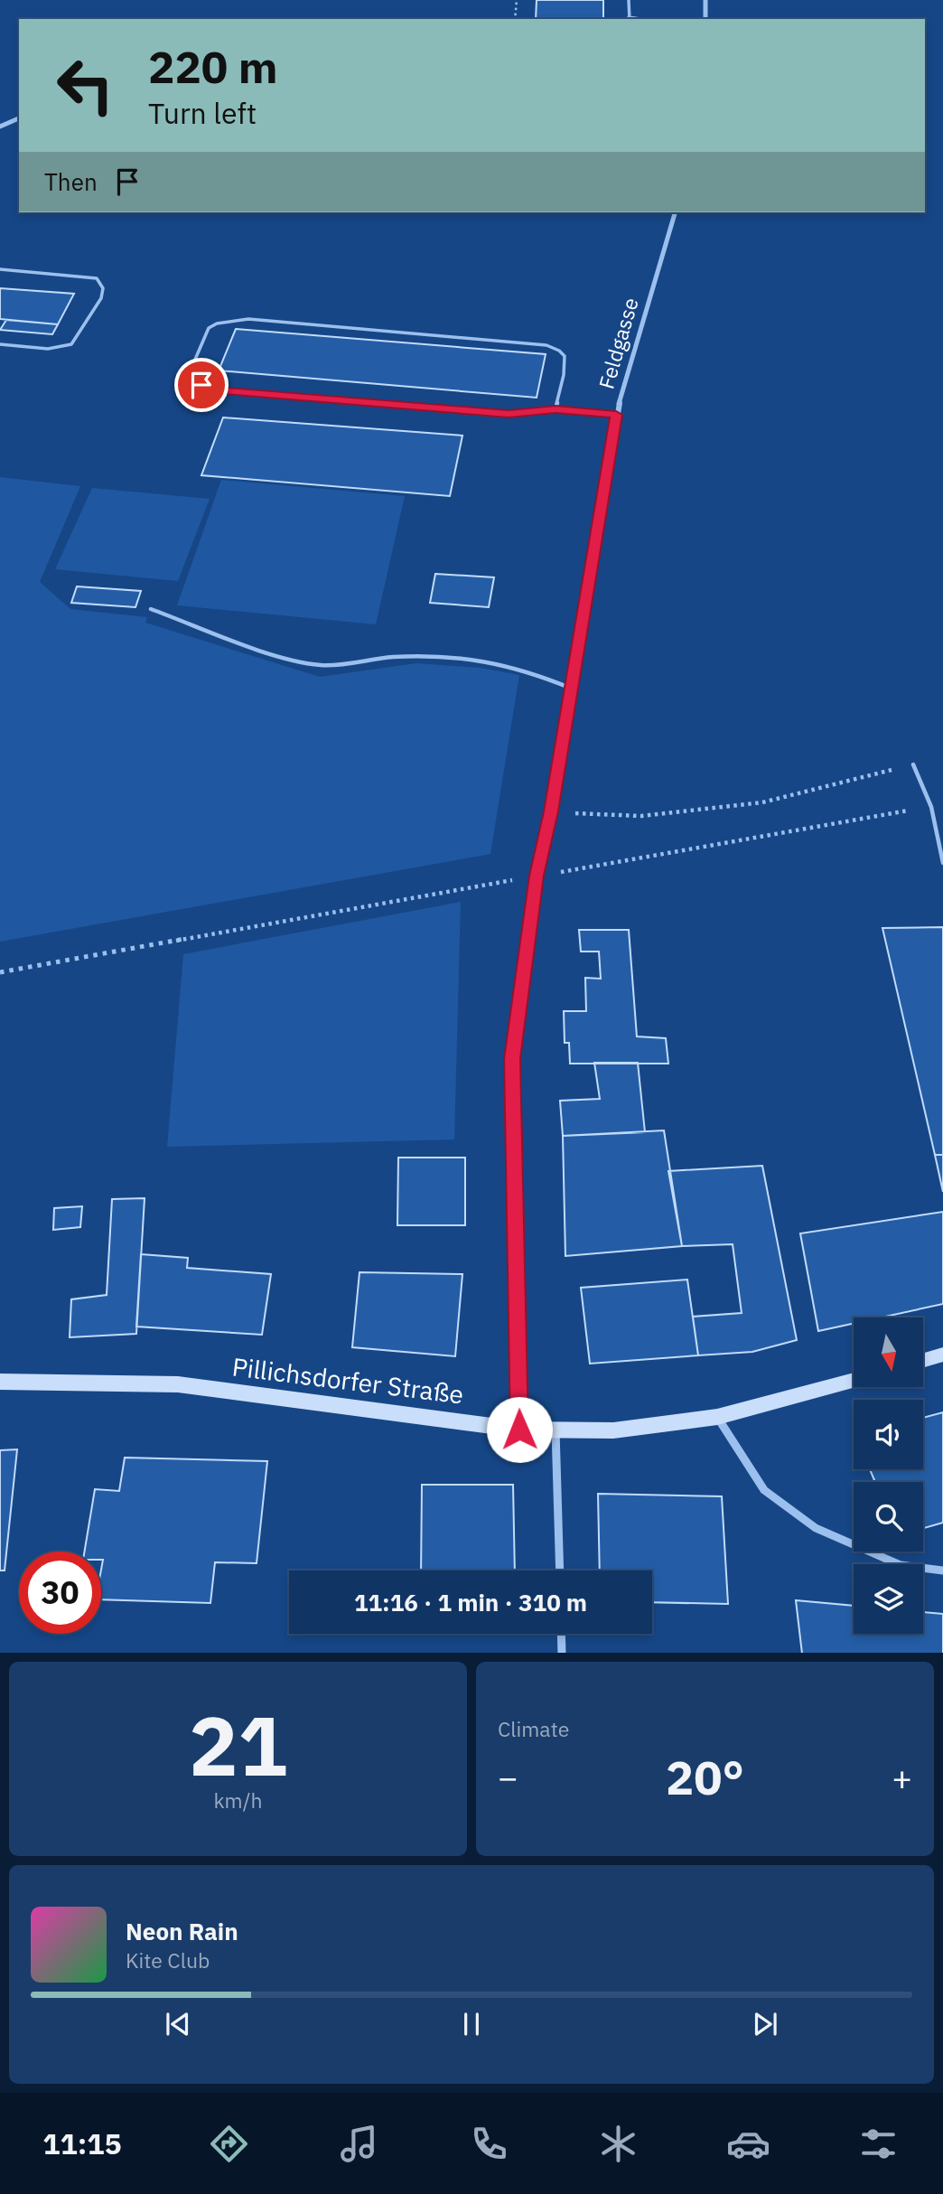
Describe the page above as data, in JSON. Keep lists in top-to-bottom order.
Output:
{
  "streets": {
    "main road": ["Pillichsdorfer Straße"],
    "street": ["Feldgasse"]
  },
  "crossings": [
    ["Feldgasse", "Pillichsdorfer Straße"]
  ],
  "north": "bottom",
  "page": {
    "turn": ["220 m", "Turn left"],
    "then": "Then",
    "limit": "30",
    "trip": "11:16 · 1 min · 310 m",
    "tile": [
      ["21", "km/h"],
      "Climate"
    ],
    "heat": ["−", "20°", "+"],
    "song": ["Neon Rain", "Kite Club"],
    "tabs": "11:15"
  }
}
